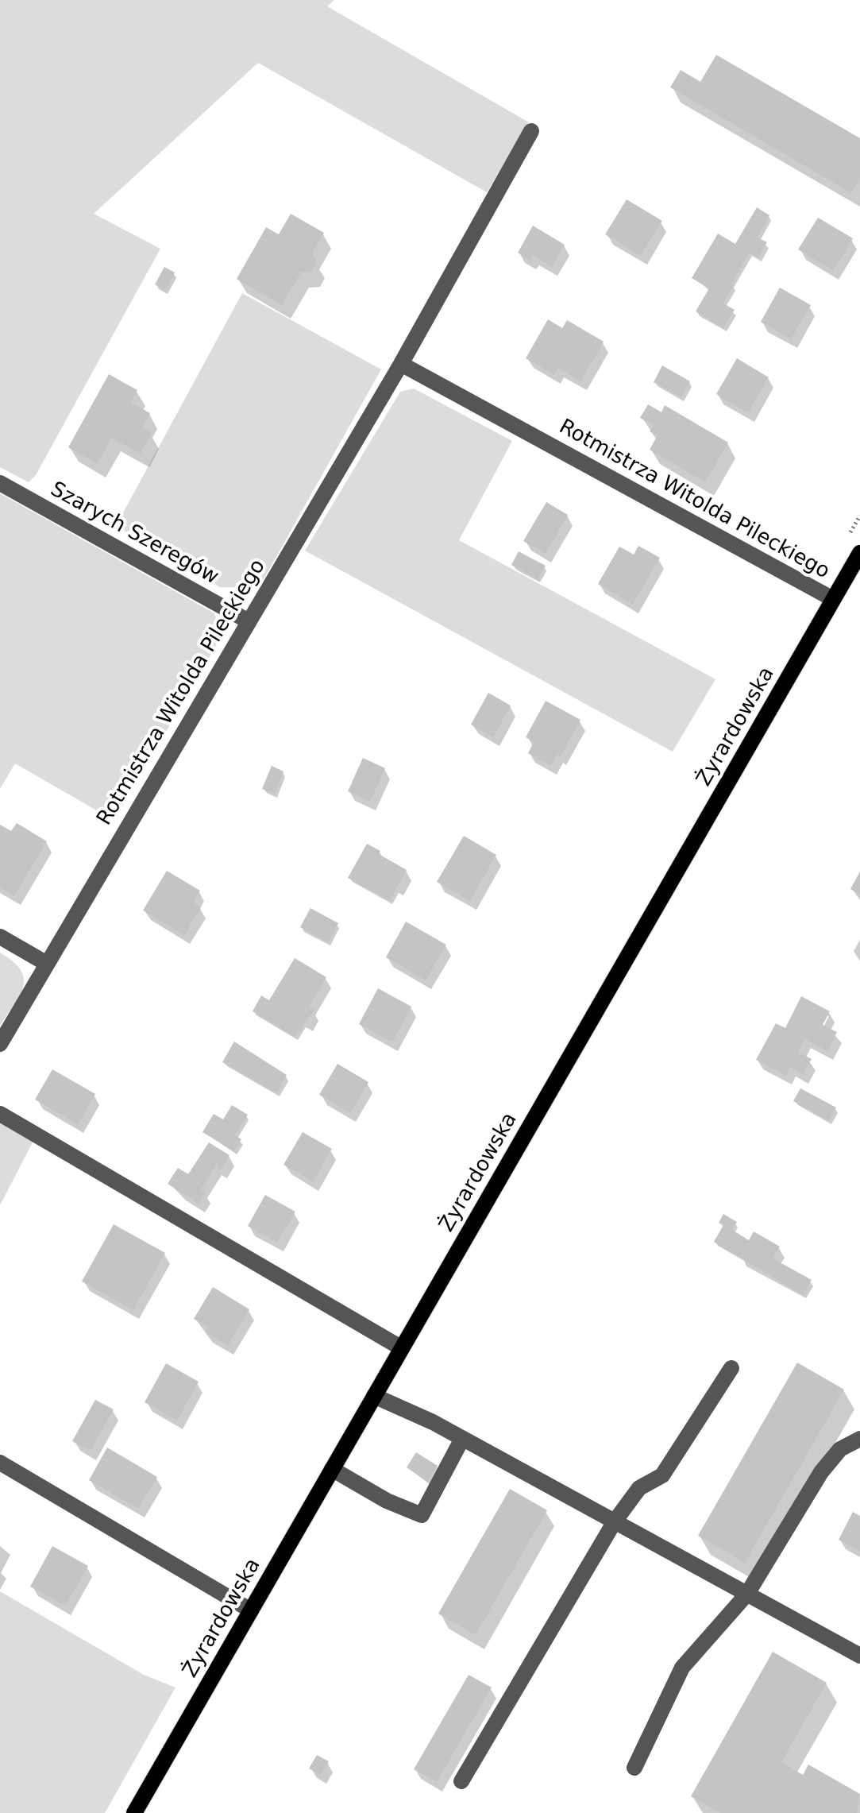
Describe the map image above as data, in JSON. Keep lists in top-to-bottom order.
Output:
{
  "streets": {
    "main road": ["Żyrardowska"],
    "street": ["Rotmistrza Witolda Pileckiego", "Szarych Szeregów"]
  },
  "crossings": [
    ["Rotmistrza Witolda Pileckiego", "Szarych Szeregów"],
    ["Rotmistrza Witolda Pileckiego", "Żyrardowska"]
  ]
}
